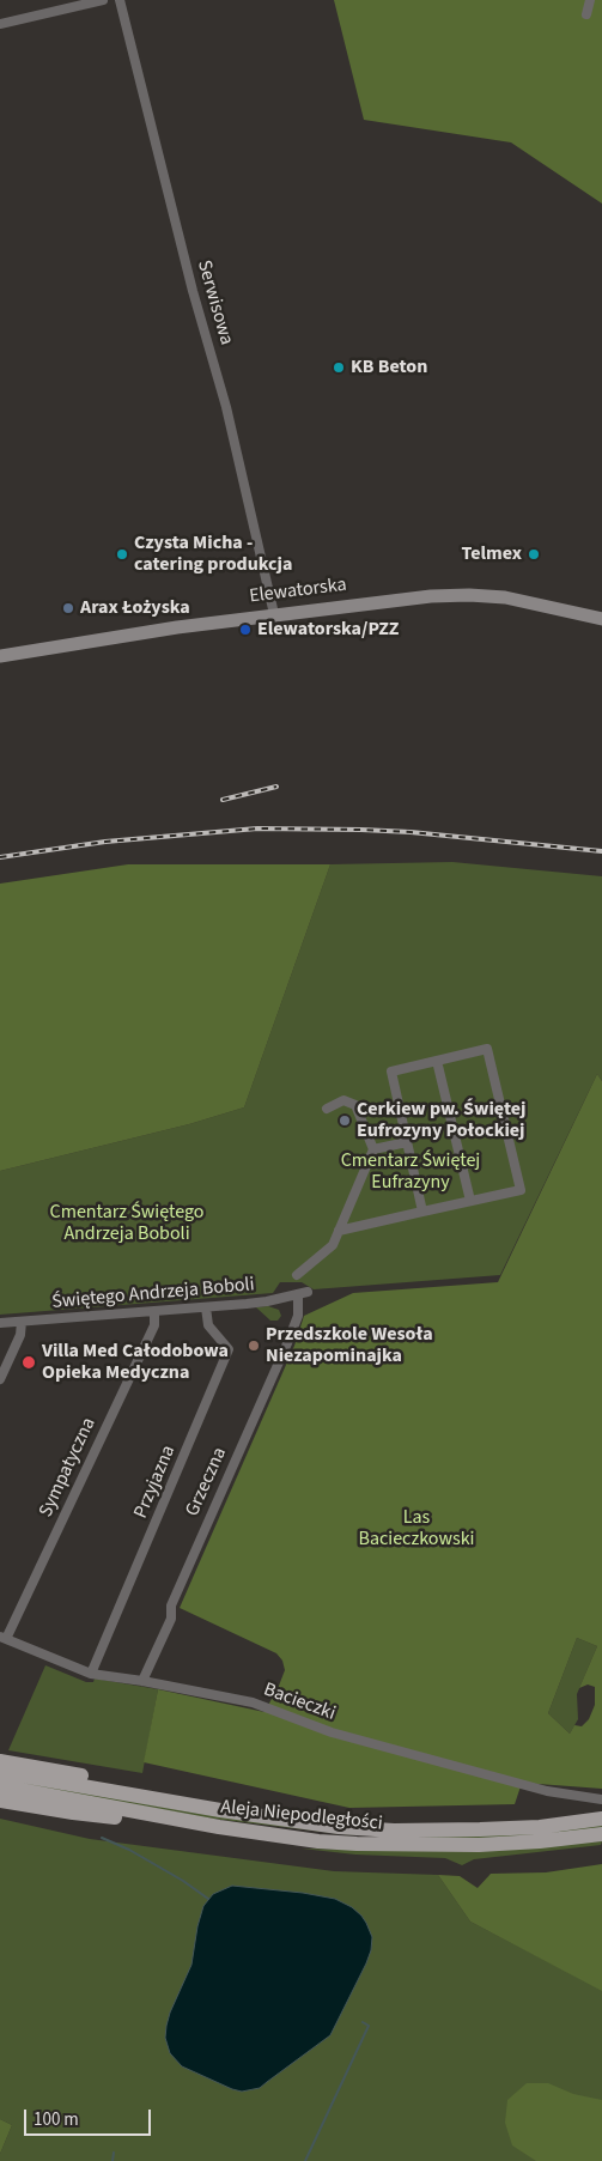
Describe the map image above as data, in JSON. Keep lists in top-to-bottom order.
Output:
{
  "streets": {
    "main road": ["Aleja Niepodległości"],
    "street": [
      "Serwisowa",
      "Elewatorska",
      "Świętego Andrzeja Boboli",
      "Sympatyczna",
      "Przyjazna",
      "Grzeczna",
      "Bacieczki"
    ]
  },
  "crossings": [
    ["Serwisowa", "Elewatorska"],
    ["Świętego Andrzeja Boboli", "Sympatyczna"],
    ["Świętego Andrzeja Boboli", "Przyjazna"],
    ["Świętego Andrzeja Boboli", "Grzeczna"],
    ["Sympatyczna", "Bacieczki"],
    ["Przyjazna", "Bacieczki"],
    ["Grzeczna", "Bacieczki"]
  ],
  "parks": ["Cmentarz Świętej Eufrazyny", "Cmentarz Świętego Andrzeja Boboli", "Las Bacieczkowski"],
  "places": [
    "KB Beton",
    "Czysta Micha - catering produkcja",
    "Telmex",
    "Arax Łożyska",
    "Elewatorska/PZZ",
    "Cerkiew pw. Świętej Eufrozyny Połockiej",
    "Przedszkole Wesoła Niezapominajka",
    "Villa Med Całodobowa Opieka Medyczna"
  ],
  "scale_bar": "100 m"
}
